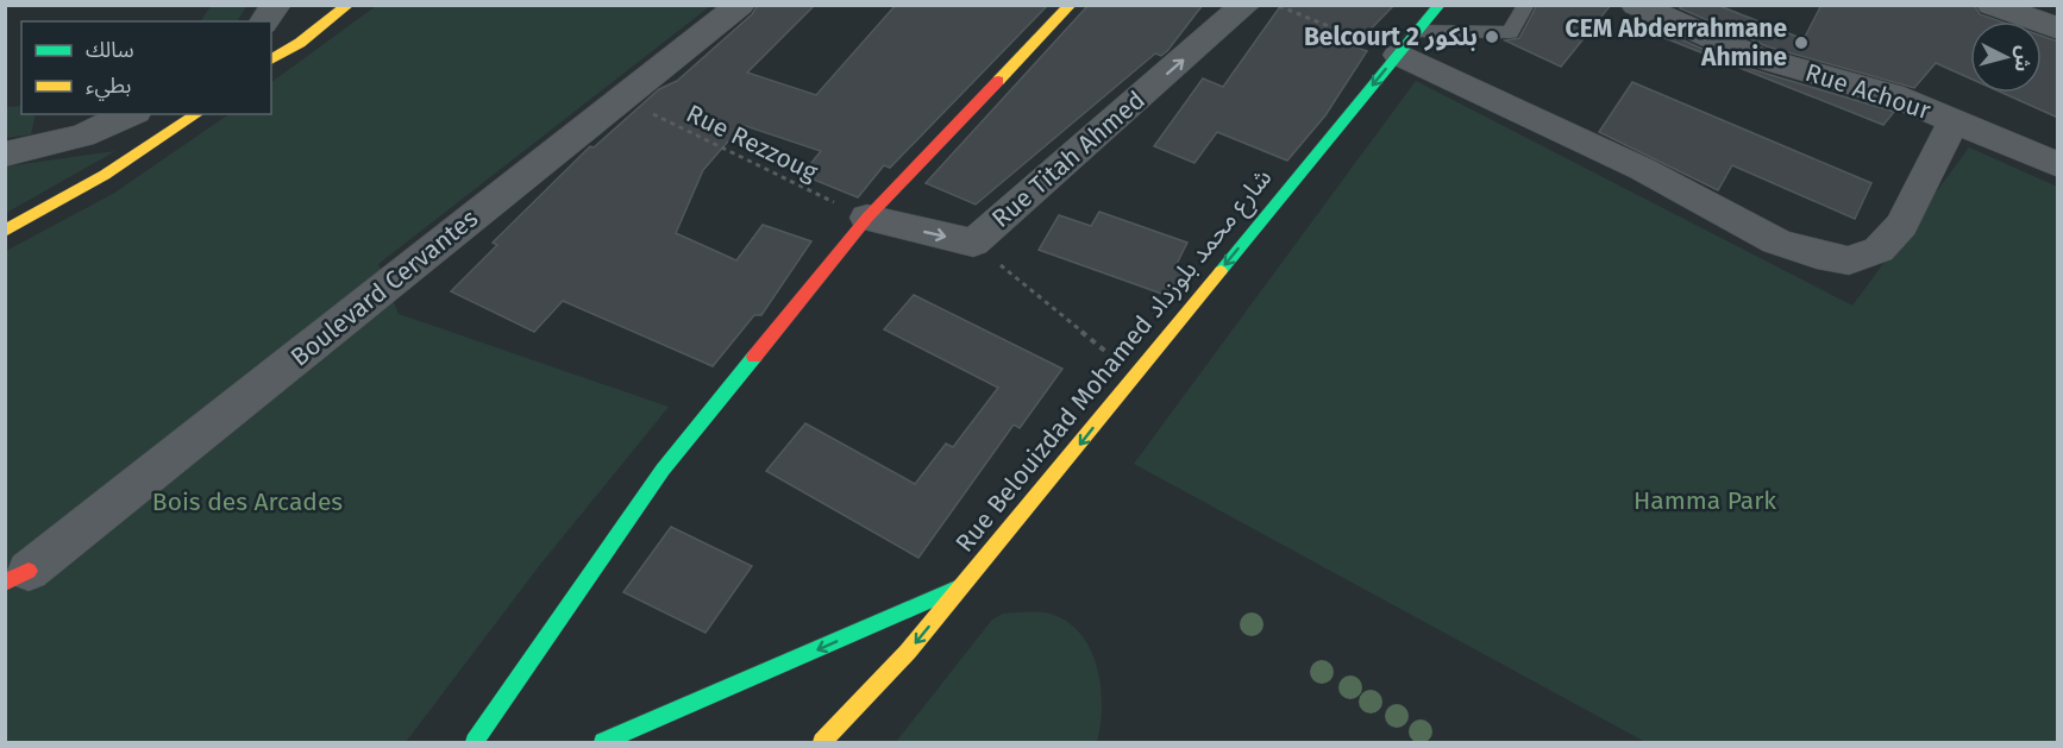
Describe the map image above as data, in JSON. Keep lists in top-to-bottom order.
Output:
{
  "streets": {
    "street": [
      "Rue Achour",
      "Rue Titah Ahmed",
      "Boulevard Cervantes",
      "Rue Belouizdad Mohamed شارع محمد بلوزداد"
    ],
    "path": ["Rue Rezzoug"]
  },
  "crossings": [
    ["Rue Rezzoug", "Rue Titah Ahmed"],
    ["Rue Rezzoug", "Boulevard Cervantes"]
  ],
  "one_way": ["Rue Belouizdad Mohamed شارع محمد بلوزداد"],
  "parks": ["Hamma Park", "Bois des Arcades"],
  "places": ["Belcourt 2 بلكور", "CEM Abderrahmane Ahmine"],
  "legend": ["سالك", "بطيء"],
  "north": "right"
}
